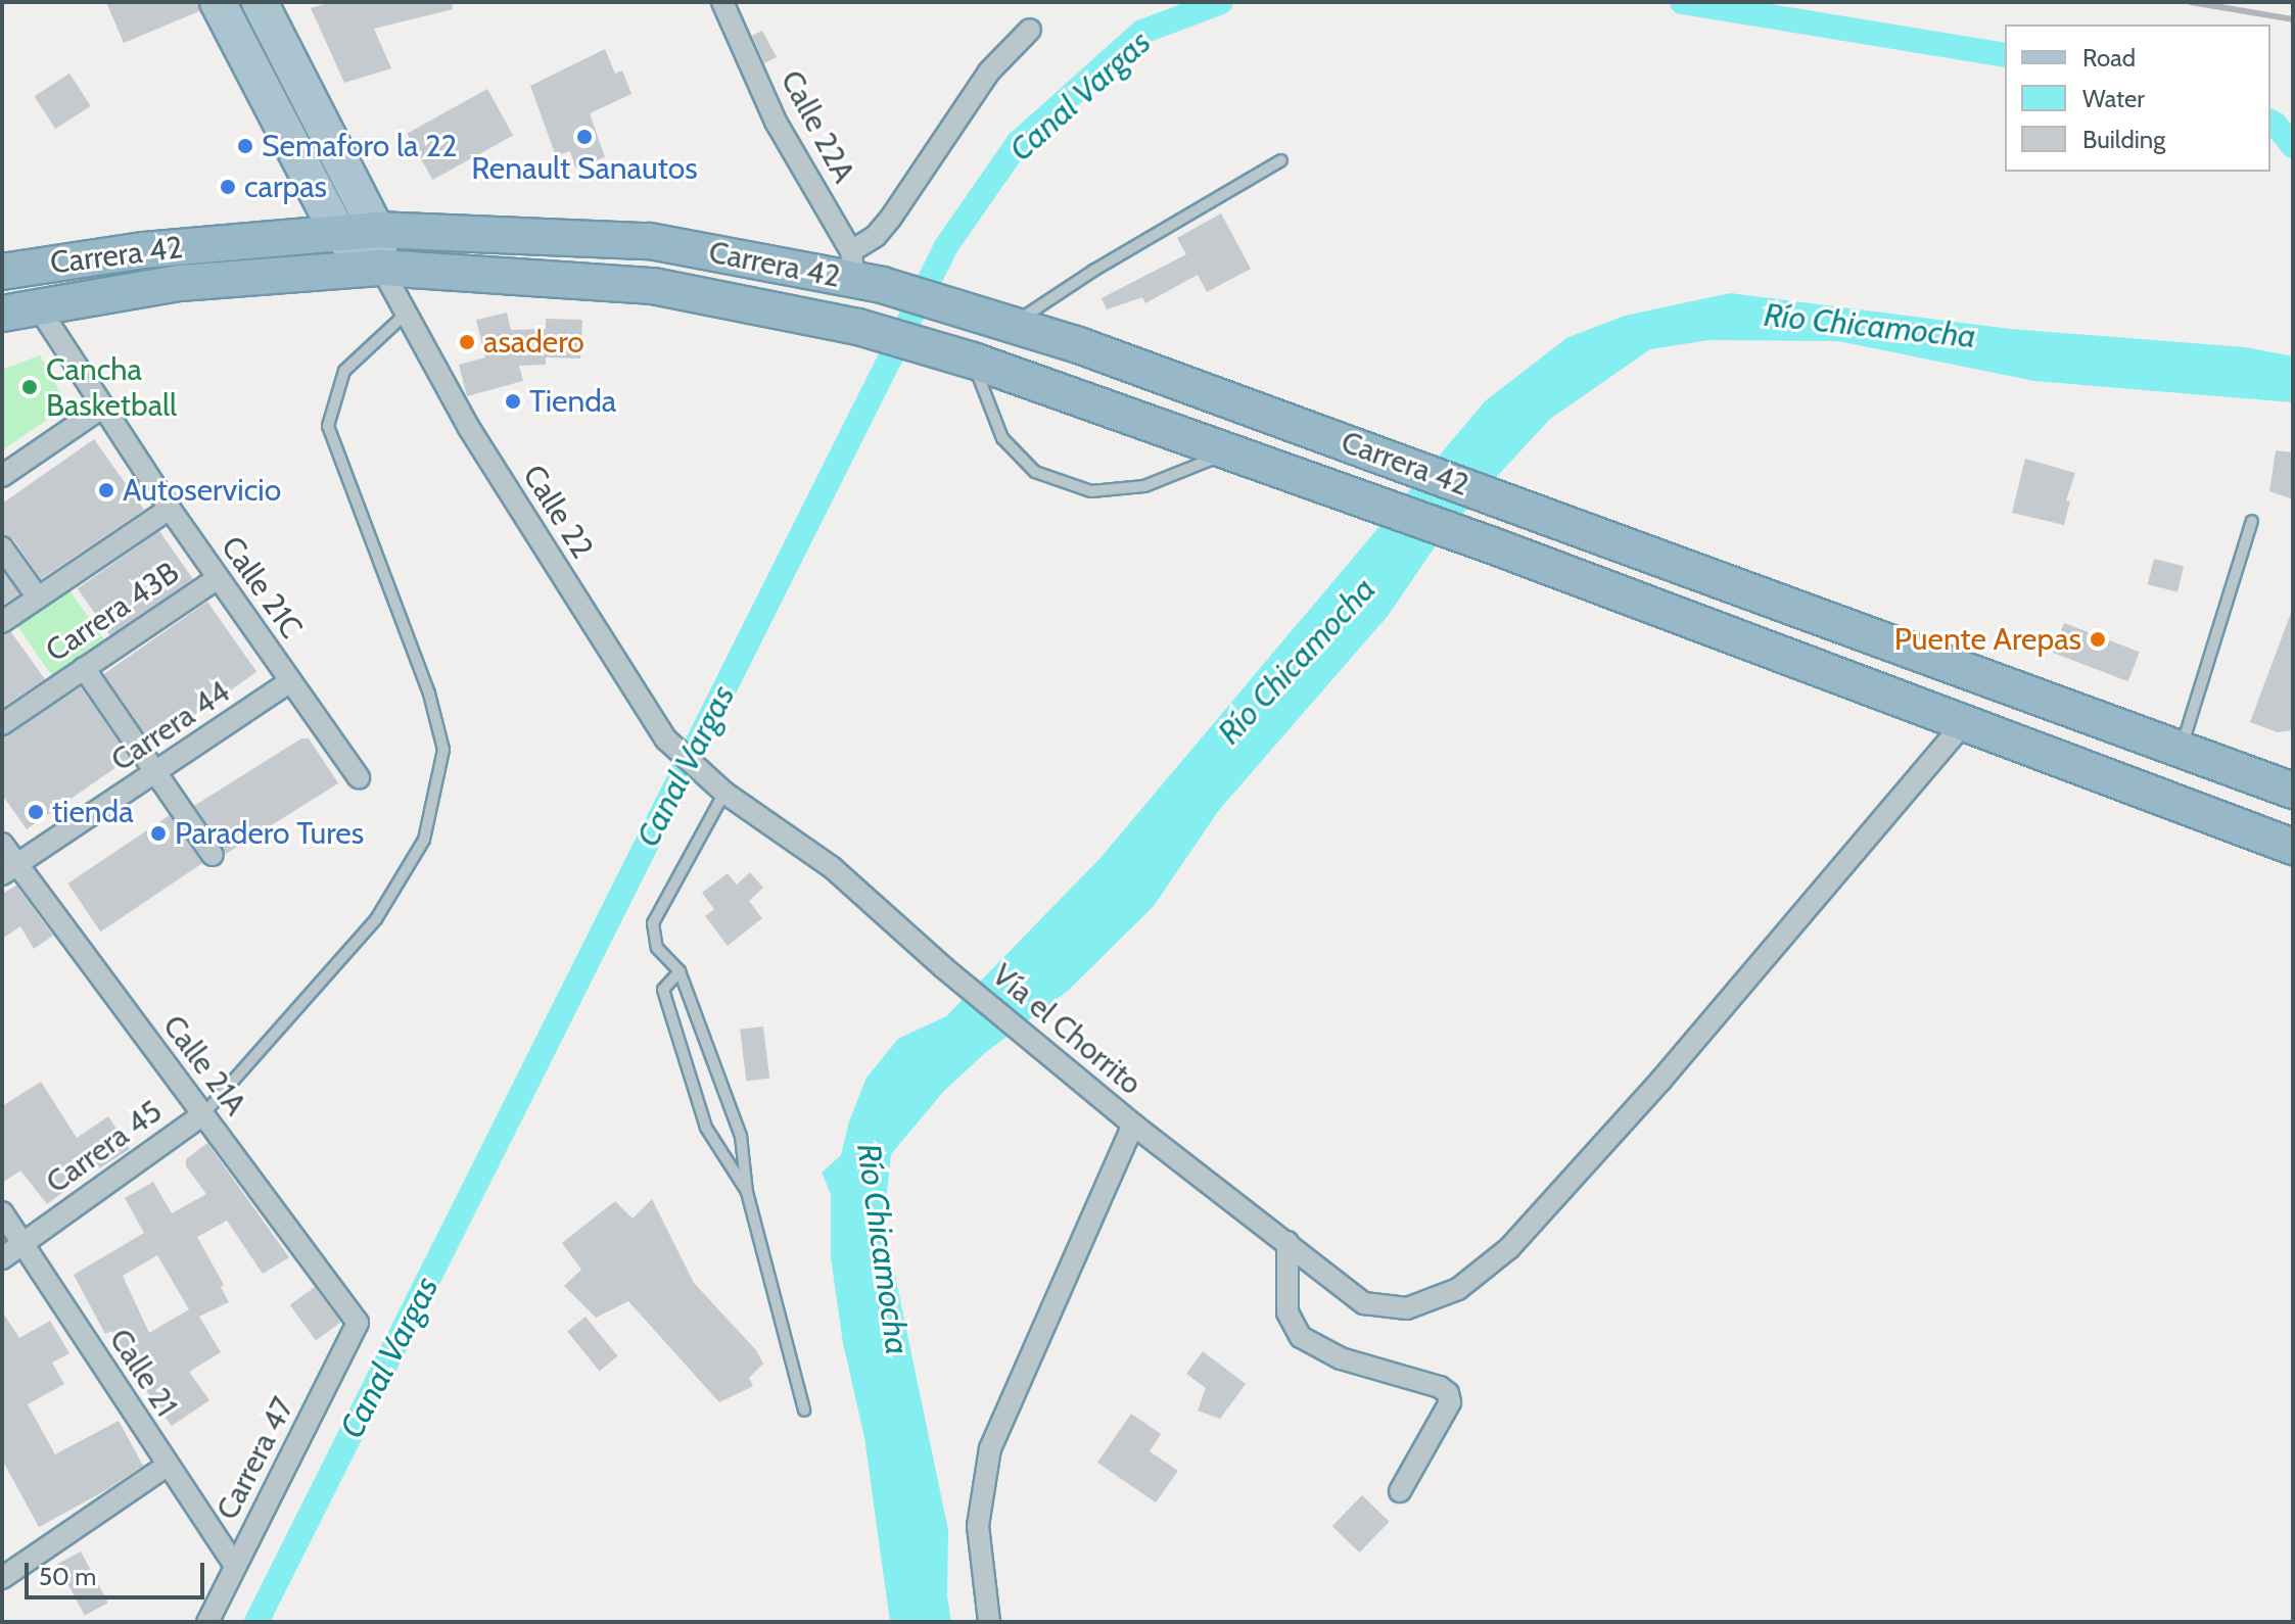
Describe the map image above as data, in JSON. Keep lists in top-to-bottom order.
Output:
{
  "streets": {
    "highway": ["Carrera 42"],
    "street": [
      "Calle 22A",
      "Calle 22",
      "Calle 21C",
      "Carrera 43B",
      "Carrera 44",
      "Vía el Chorrito",
      "Calle 21A",
      "Carrera 45",
      "Calle 21",
      "Carrera 47"
    ]
  },
  "crossings": [
    ["Calle 22A", "Carrera 42"],
    ["Carrera 42", "Calle 22"],
    ["Carrera 42", "Calle 21C"],
    ["Calle 22", "Vía el Chorrito"],
    ["Calle 21C", "Carrera 43B"],
    ["Calle 21C", "Carrera 44"],
    ["Carrera 44", "Calle 21A"],
    ["Calle 21A", "Carrera 45"],
    ["Calle 21A", "Carrera 47"],
    ["Carrera 45", "Calle 21"],
    ["Calle 21", "Carrera 47"]
  ],
  "water": ["Canal Vargas", "Río Chicamocha"],
  "places": [
    "Renault Sanautos",
    "Semaforo la 22",
    "carpas",
    "asadero",
    "Cancha Basketball",
    "Tienda",
    "Autoservicio",
    "Puente Arepas",
    "tienda",
    "Paradero Tures"
  ],
  "legend": ["Road", "Water", "Building"],
  "scale_bar": "50 m"
}
